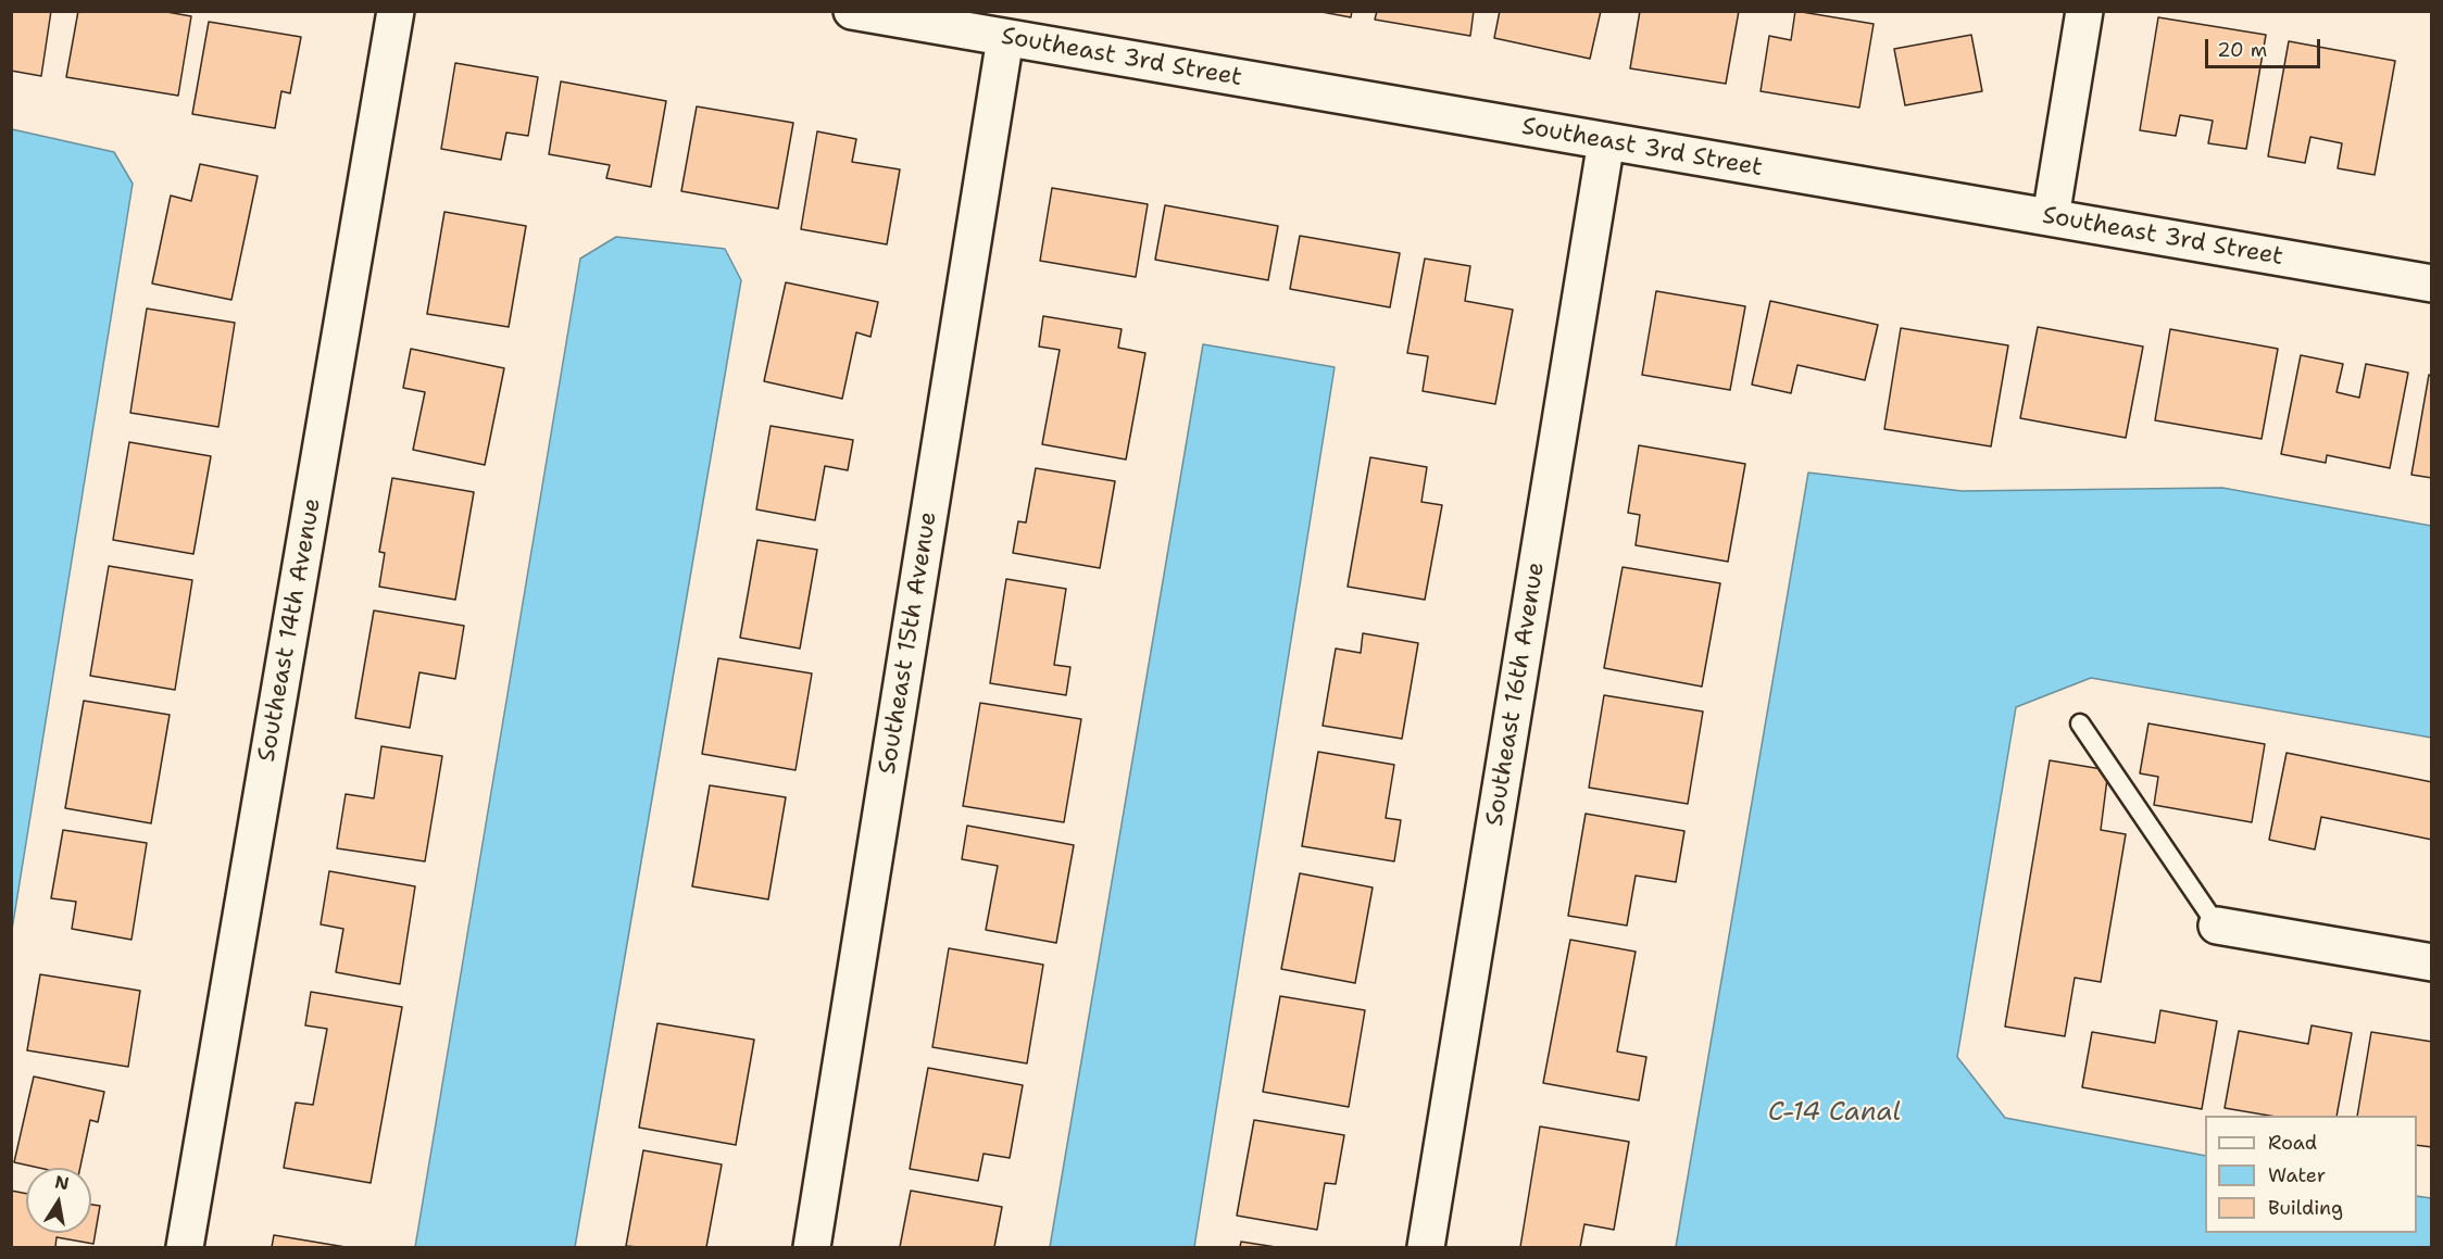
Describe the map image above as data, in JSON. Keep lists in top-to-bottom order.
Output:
{
  "streets": {
    "street": [
      "Southeast 3rd Street",
      "Southeast 14th Avenue",
      "Southeast 15th Avenue",
      "Southeast 16th Avenue"
    ]
  },
  "crossings": [
    ["Southeast 3rd Street", "Southeast 15th Avenue"],
    ["Southeast 3rd Street", "Southeast 16th Avenue"]
  ],
  "water": ["C-14 Canal"],
  "legend": ["Road", "Water", "Building"],
  "scale_bar": "20 m",
  "north": "top"
}
